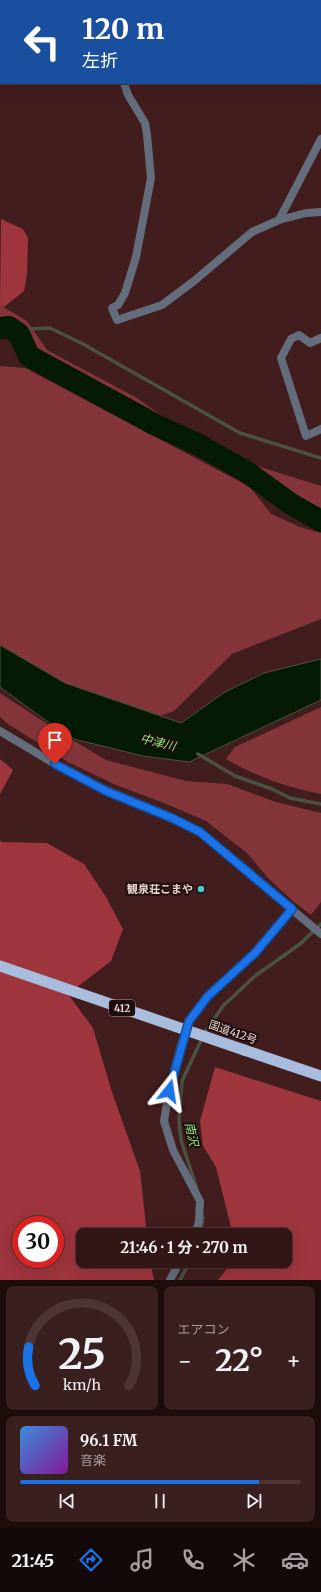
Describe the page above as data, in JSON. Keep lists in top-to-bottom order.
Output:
{
  "streets": {
    "highway": ["412", "国道412号"]
  },
  "water": ["中津川", "南沢"],
  "places": ["観泉荘こまや"],
  "page": {
    "turn": ["120 m", "左折"],
    "limit": "30",
    "trip": "21:46 · 1 分 · 270 m",
    "tile": "エアコン",
    "heat": ["−", "22°", "+"],
    "song": ["96.1 FM", "音楽"],
    "tabs": "21:45",
    "gauge": ["25", "km/h"]
  }
}
